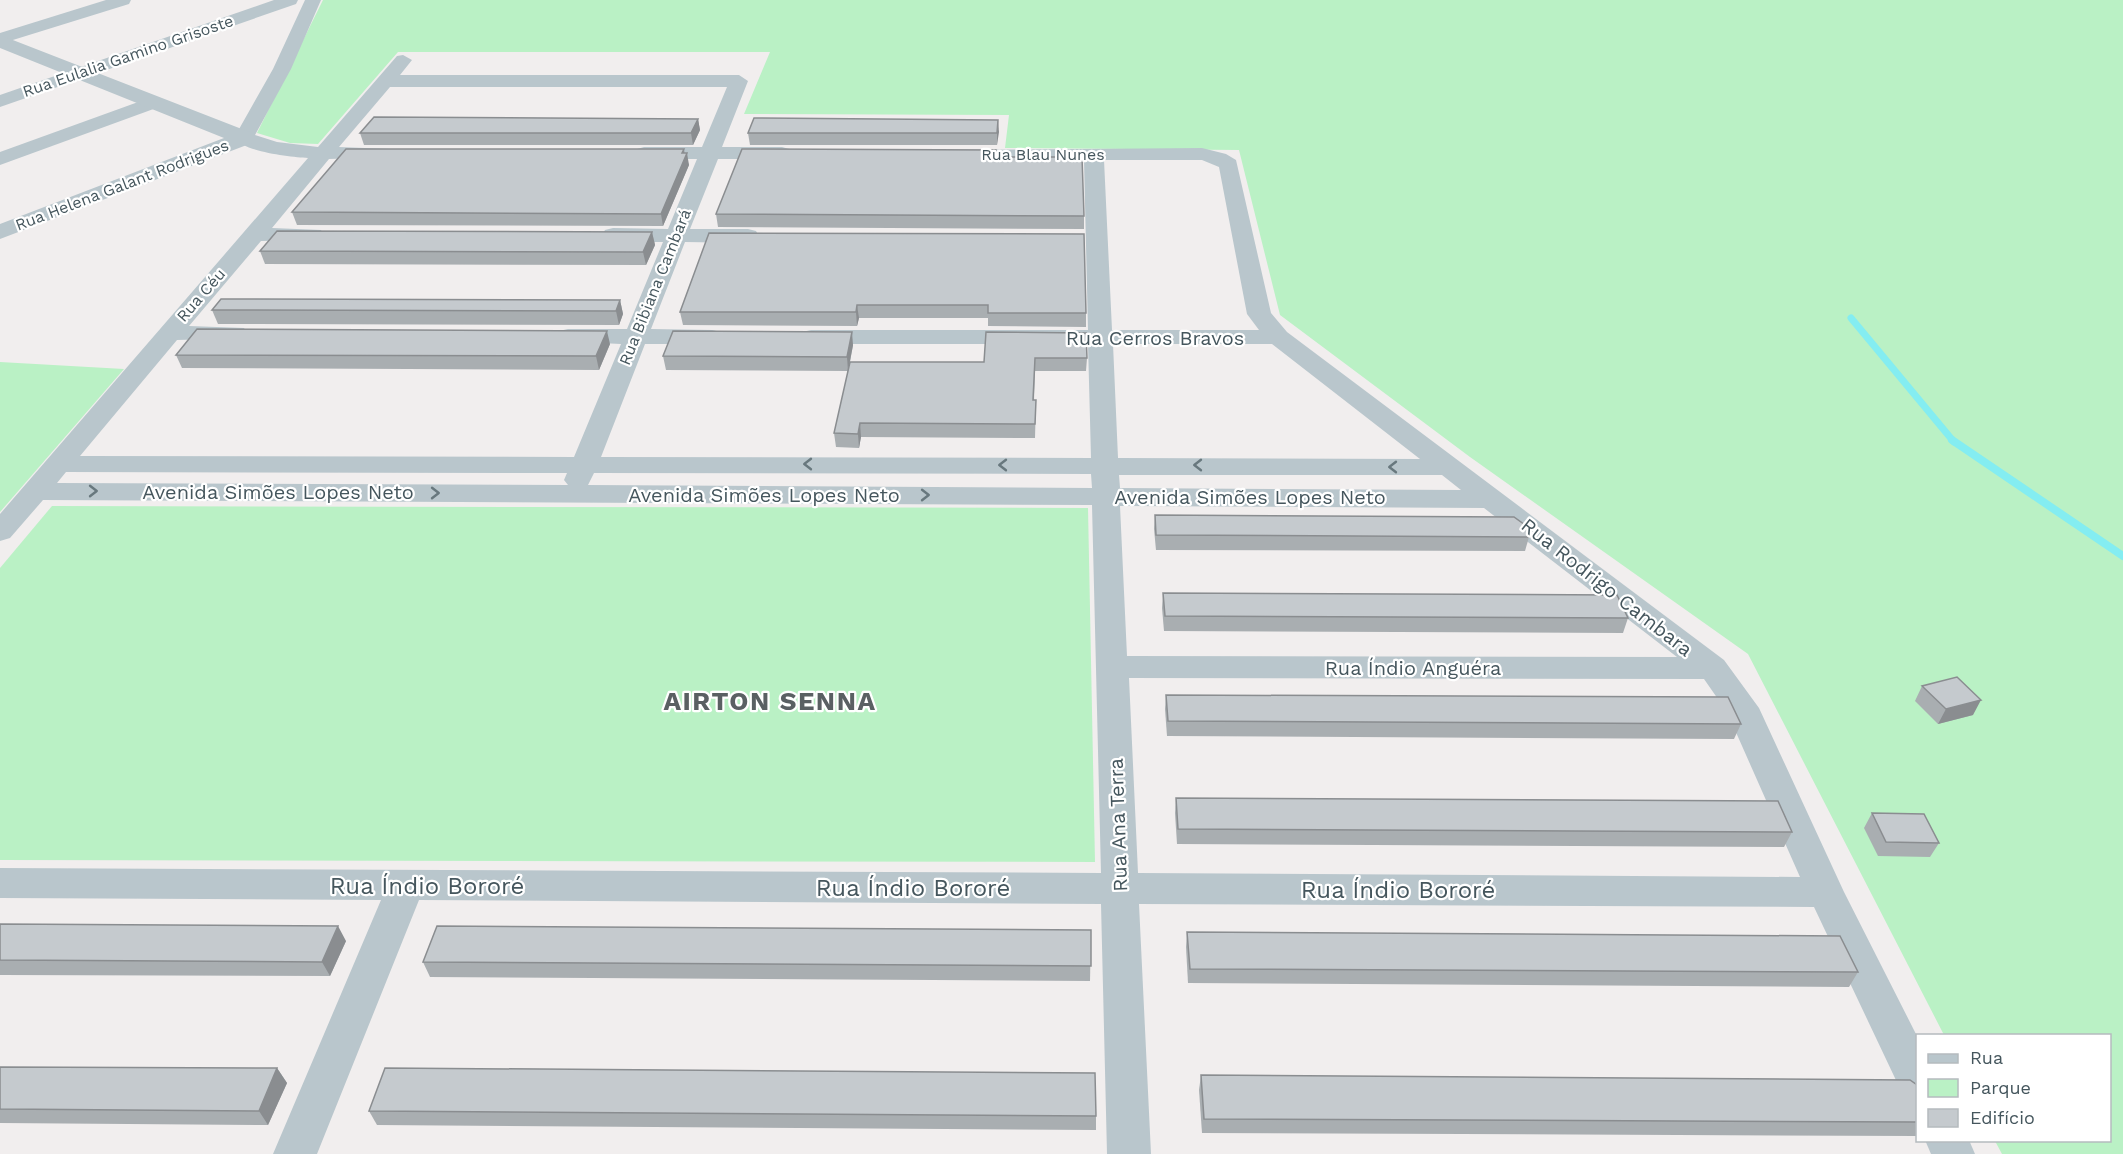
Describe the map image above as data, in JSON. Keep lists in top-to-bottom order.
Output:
{
  "streets": {
    "street": [
      "Rua Eulalia Gamino Grisoste",
      "Rua Blau Nunes",
      "Rua Helena Galant Rodrigues",
      "Rua Bibiana Cambará",
      "Rua Céu",
      "Rua Cerros Bravos",
      "Avenida Simões Lopes Neto",
      "Rua Rodrigo Cambara",
      "Rua Índio Anguéra",
      "Rua Ana Terra",
      "Rua Índio Bororé"
    ]
  },
  "crossings": [
    ["Rua Blau Nunes", "Rua Rodrigo Cambara"],
    ["Rua Blau Nunes", "Rua Ana Terra"],
    ["Rua Bibiana Cambará", "Rua Céu"],
    ["Rua Bibiana Cambará", "Avenida Simões Lopes Neto"],
    ["Rua Céu", "Avenida Simões Lopes Neto"],
    ["Rua Cerros Bravos", "Rua Rodrigo Cambara"],
    ["Rua Cerros Bravos", "Rua Ana Terra"],
    ["Avenida Simões Lopes Neto", "Rua Rodrigo Cambara"],
    ["Avenida Simões Lopes Neto", "Rua Ana Terra"],
    ["Rua Rodrigo Cambara", "Rua Índio Anguéra"],
    ["Rua Rodrigo Cambara", "Rua Índio Bororé"],
    ["Rua Índio Anguéra", "Rua Ana Terra"],
    ["Rua Ana Terra", "Rua Índio Bororé"]
  ],
  "districts": ["AIRTON SENNA"],
  "legend": ["Rua", "Parque", "Edifício"]
}
